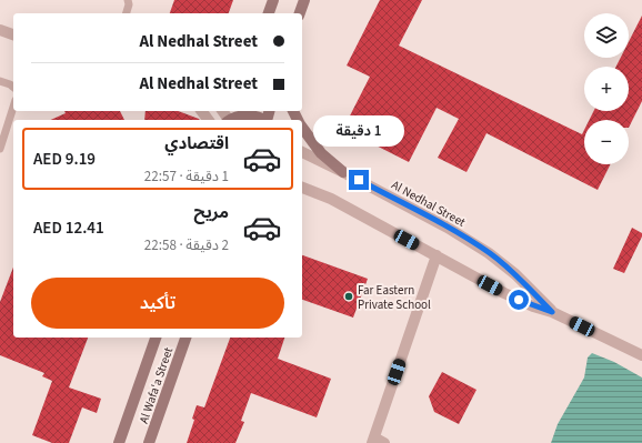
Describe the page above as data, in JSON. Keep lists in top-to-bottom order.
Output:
{
  "streets": {
    "street": ["Al Nedhal Street", "Al Wafa'a Street"]
  },
  "places": ["Far Eastern Private School"],
  "page": {
    "map_buttons": ["+", "−"],
    "banner": ["Al Nedhal Street", "Al Nedhal Street"],
    "bubble": "1 دقيقة",
    "list": [
      {
        "name": "اقتصادي",
        "note": "1 دقيقة · 22:57",
        "value": "AED 9.19"
      },
      {
        "name": "مريح",
        "note": "2 دقيقة · 22:58",
        "value": "AED 12.41"
      }
    ],
    "buttons": "تأكيد"
  }
}
